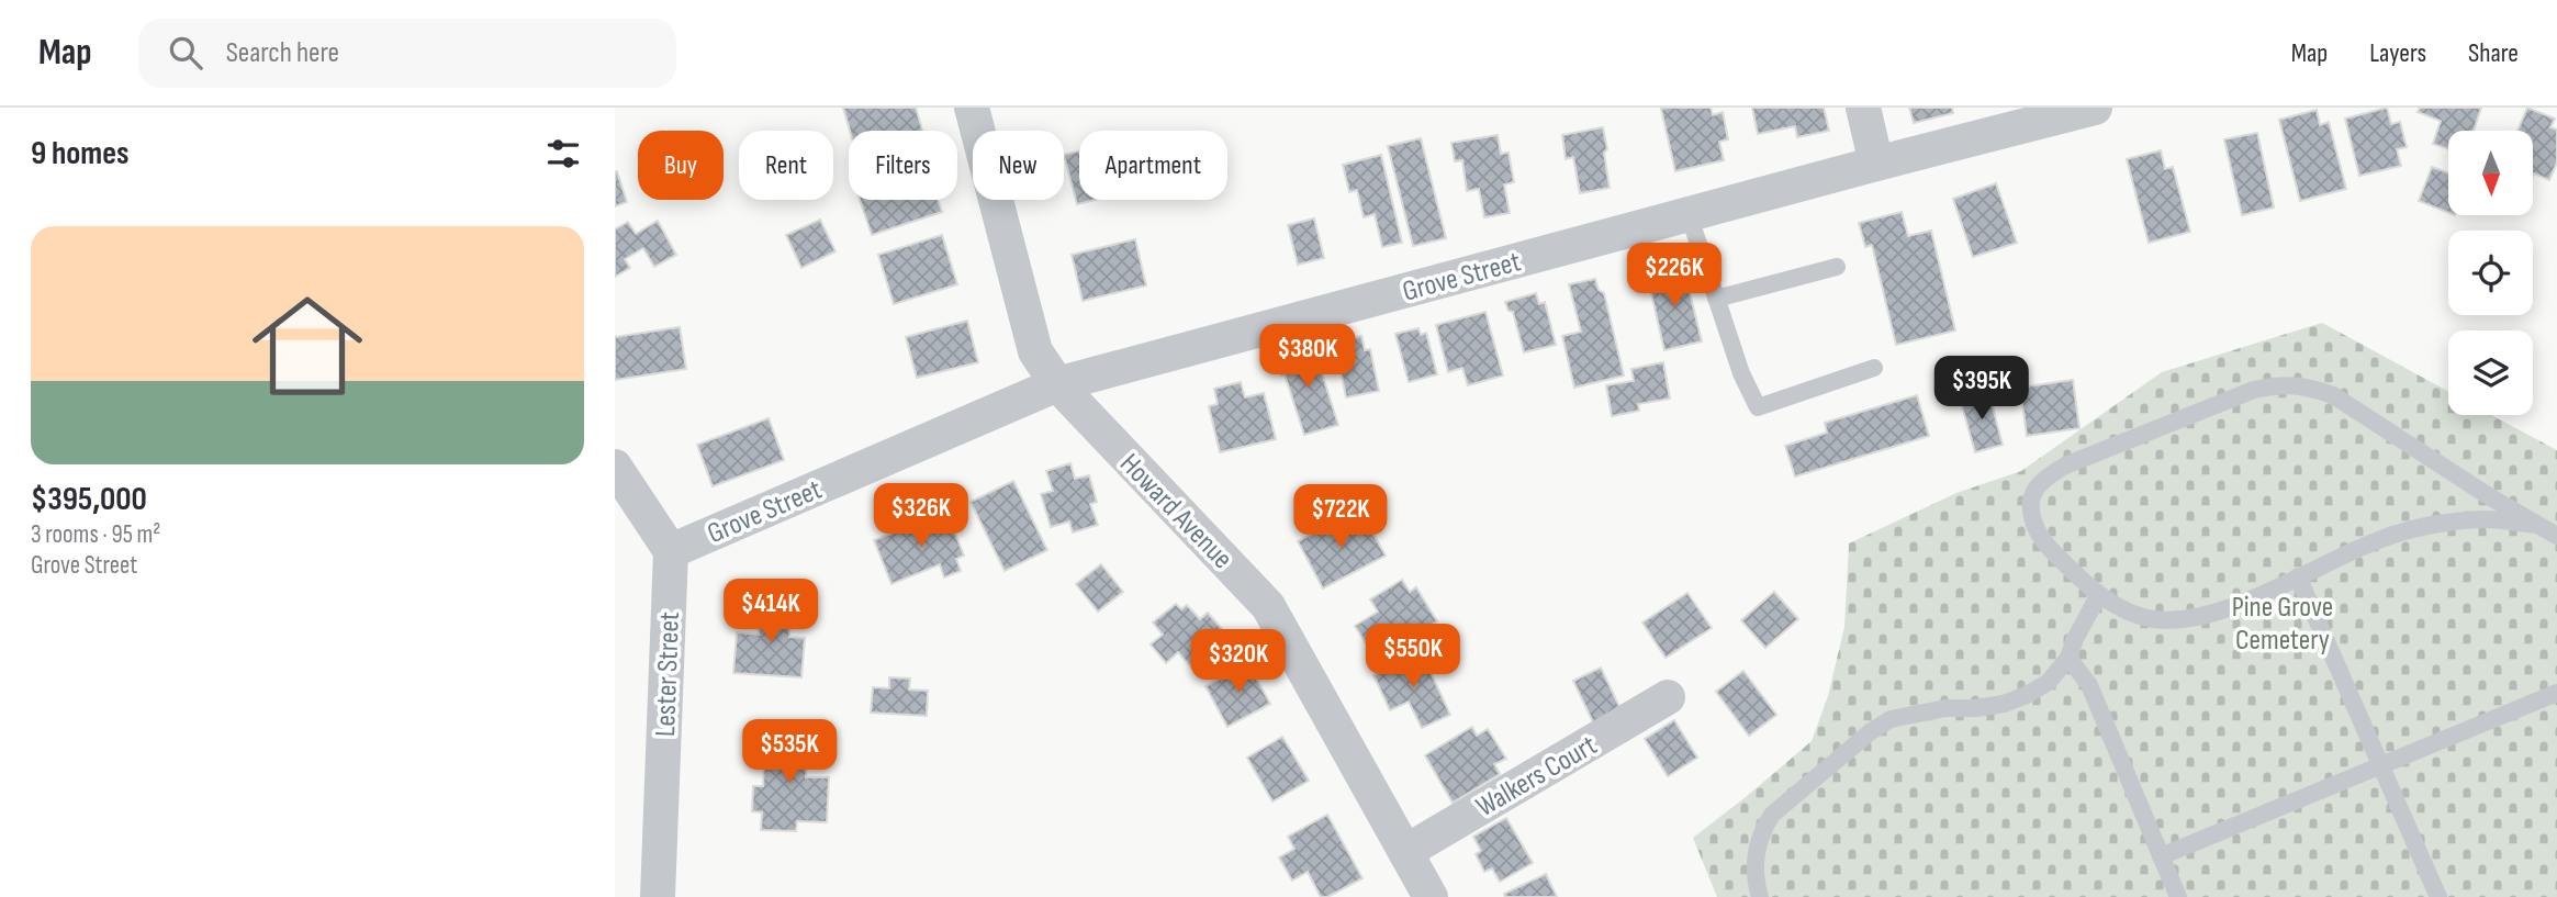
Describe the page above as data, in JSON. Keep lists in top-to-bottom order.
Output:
{
  "streets": {
    "street": [
      "Grove Street",
      "Howard Avenue",
      "Lester Street",
      "Walkers Court"
    ]
  },
  "crossings": [
    ["Grove Street", "Howard Avenue"],
    ["Grove Street", "Lester Street"],
    ["Howard Avenue", "Walkers Court"]
  ],
  "parks": ["Pine Grove Cemetery"],
  "north": "bottom",
  "page": {
    "header": "Map",
    "search": "Search here",
    "nav": ["Map", "Layers", "Share"],
    "heading": "9 homes",
    "chip": [
      "Buy",
      "Rent",
      "Filters",
      "New",
      "Apartment"
    ],
    "list": [
      {
        "name": "$395,000",
        "note": "3 rooms · 95 m² · Grove Street"
      }
    ],
    "price": [
      "$226K",
      "$380K",
      "$395K",
      "$326K",
      "$722K",
      "$414K",
      "$550K",
      "$320K",
      "$535K"
    ]
  }
}
